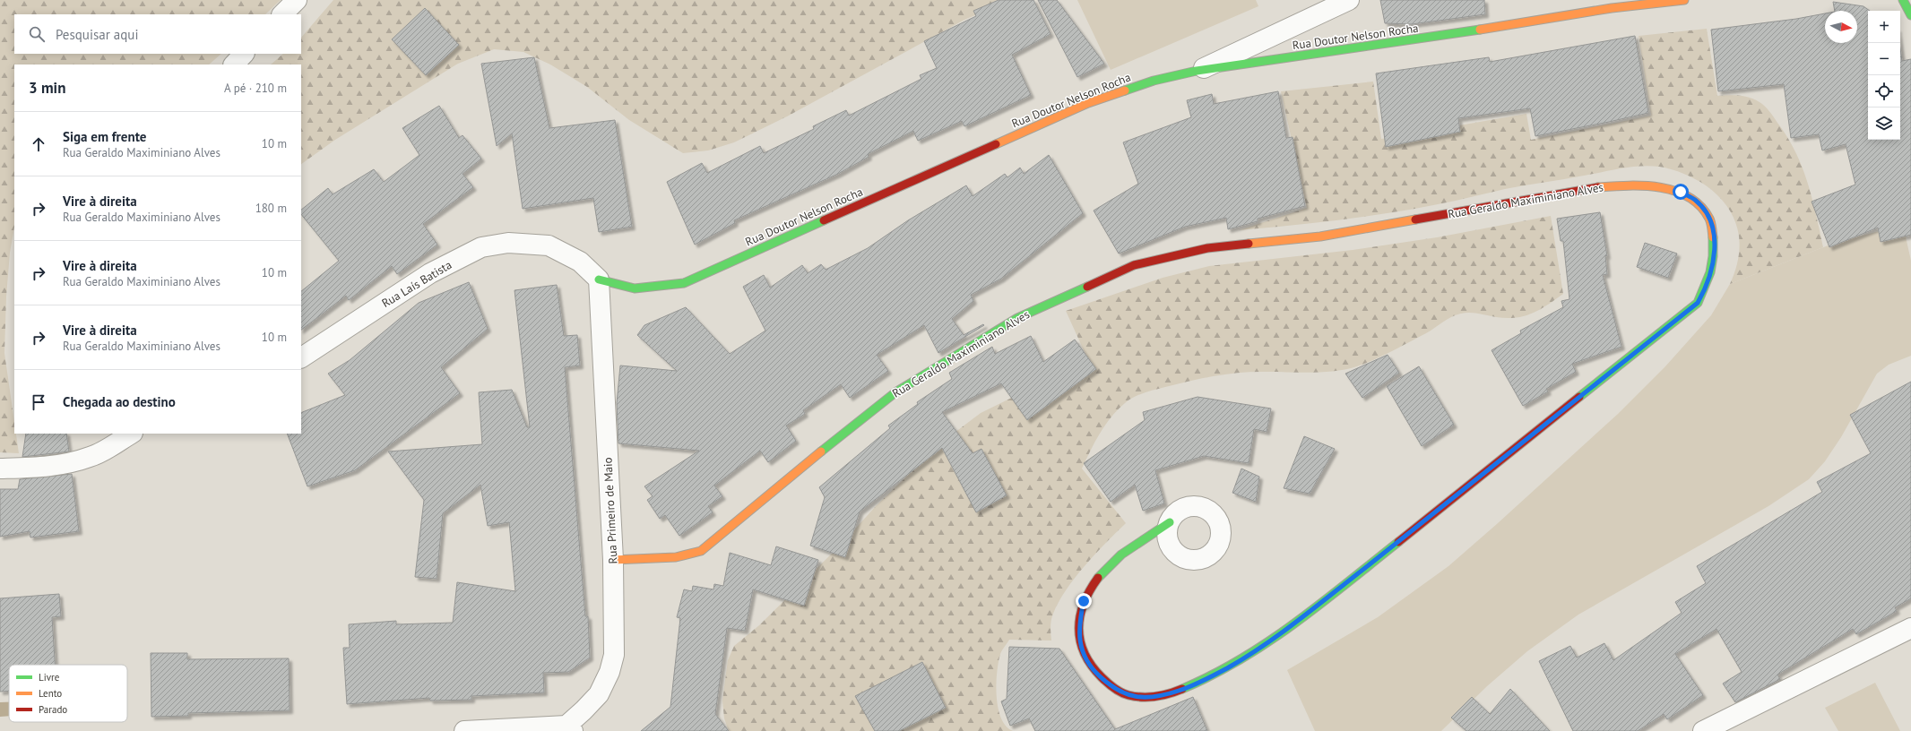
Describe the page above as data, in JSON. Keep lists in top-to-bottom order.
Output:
{
  "streets": {
    "street": [
      "Rua Doutor Nelson Rocha",
      "Rua Geraldo Maximiniano Alves",
      "Rua Laís Batista",
      "Rua Primeiro de Maio"
    ]
  },
  "crossings": [
    ["Rua Doutor Nelson Rocha", "Rua Laís Batista"],
    ["Rua Doutor Nelson Rocha", "Rua Primeiro de Maio"],
    ["Rua Geraldo Maximiniano Alves", "Rua Primeiro de Maio"],
    ["Rua Laís Batista", "Rua Primeiro de Maio"]
  ],
  "legend": ["Livre", "Lento", "Parado"],
  "north": "right",
  "page": {
    "map_buttons": ["+", "−"],
    "search": "Pesquisar aqui",
    "heading": ["3 min", "A pé · 210 m"],
    "list": [
      ["Siga em frente", "Rua Geraldo Maximiniano Alves", "10 m"],
      ["Vire à direita", "Rua Geraldo Maximiniano Alves", "180 m"],
      ["Vire à direita", "Rua Geraldo Maximiniano Alves", "10 m"],
      ["Vire à direita", "Rua Geraldo Maximiniano Alves", "10 m"],
      "Chegada ao destino"
    ]
  }
}
